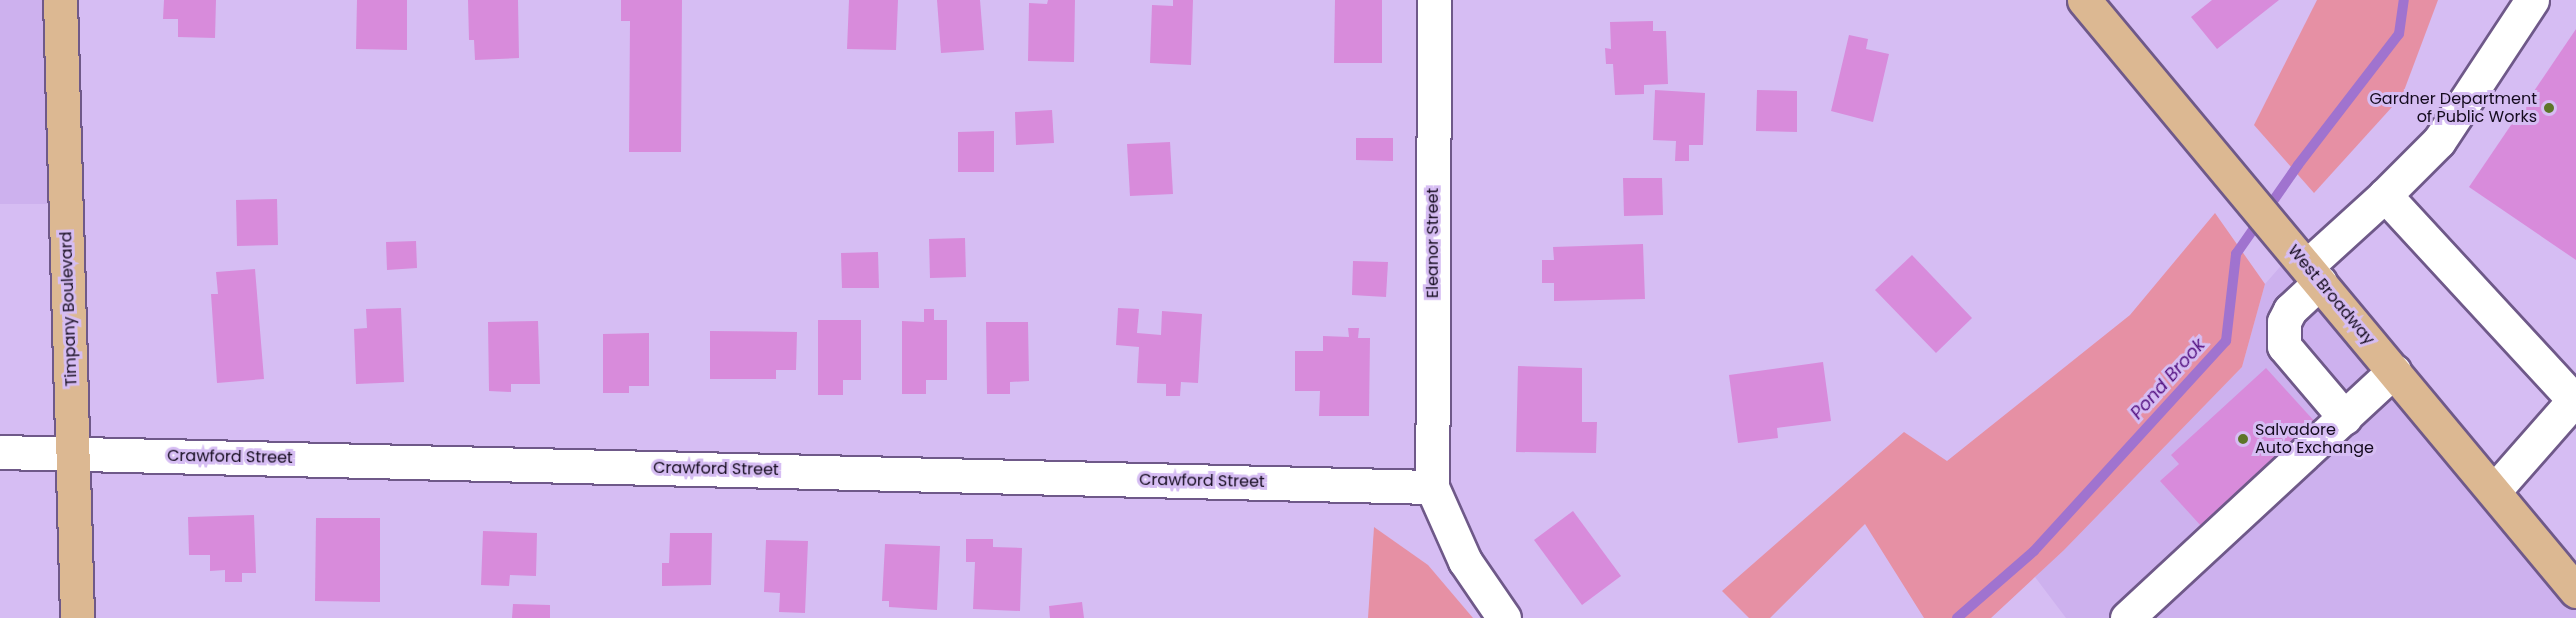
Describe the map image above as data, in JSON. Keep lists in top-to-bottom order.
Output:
{
  "streets": {
    "main road": ["West Broadway", "Timpany Boulevard"],
    "street": ["Eleanor Street", "Crawford Street"]
  },
  "crossings": [
    ["Eleanor Street", "Crawford Street"],
    ["Timpany Boulevard", "Crawford Street"]
  ],
  "water": ["Pond Brook"],
  "places": ["Gardner Department of Public Works", "Salvadore Auto Exchange"]
}
